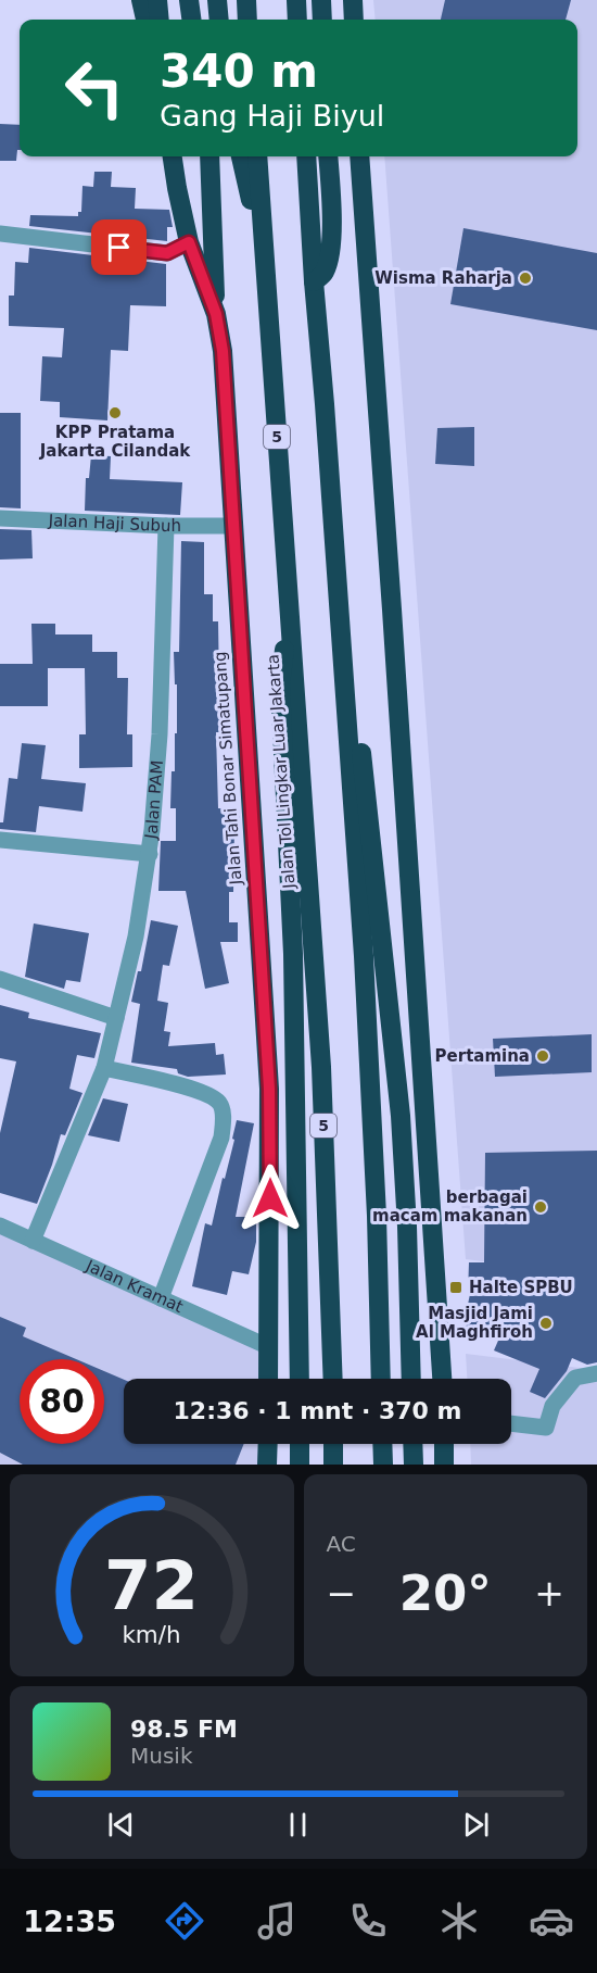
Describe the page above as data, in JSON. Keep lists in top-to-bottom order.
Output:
{
  "streets": {
    "highway": ["5", "Jalan Tahi Bonar Simatupang", "Jalan Tol Lingkar Luar Jakarta"],
    "street": ["Jalan Haji Subuh", "Jalan PAM", "Jalan Kramat"]
  },
  "crossings": [
    ["Jalan Haji Subuh", "Jalan Tahi Bonar Simatupang"],
    ["Jalan Haji Subuh", "Jalan PAM"],
    ["Jalan Tahi Bonar Simatupang", "Jalan Kramat"],
    ["Jalan PAM", "Jalan Kramat"]
  ],
  "places": {
    "other": [
      "Wisma Raharja",
      "KPP Pratama Jakarta Cilandak",
      "Pertamina",
      "berbagai macam makanan",
      "Masjid Jami Al Maghfiroh"
    ],
    "transit": ["Halte SPBU"]
  },
  "page": {
    "turn": ["340 m", "Gang Haji Biyul"],
    "limit": "80",
    "trip": "12:36 · 1 mnt · 370 m",
    "tile": "AC",
    "heat": ["−", "20°", "+"],
    "song": ["98.5 FM", "Musik"],
    "tabs": "12:35",
    "gauge": ["72", "km/h"]
  }
}
